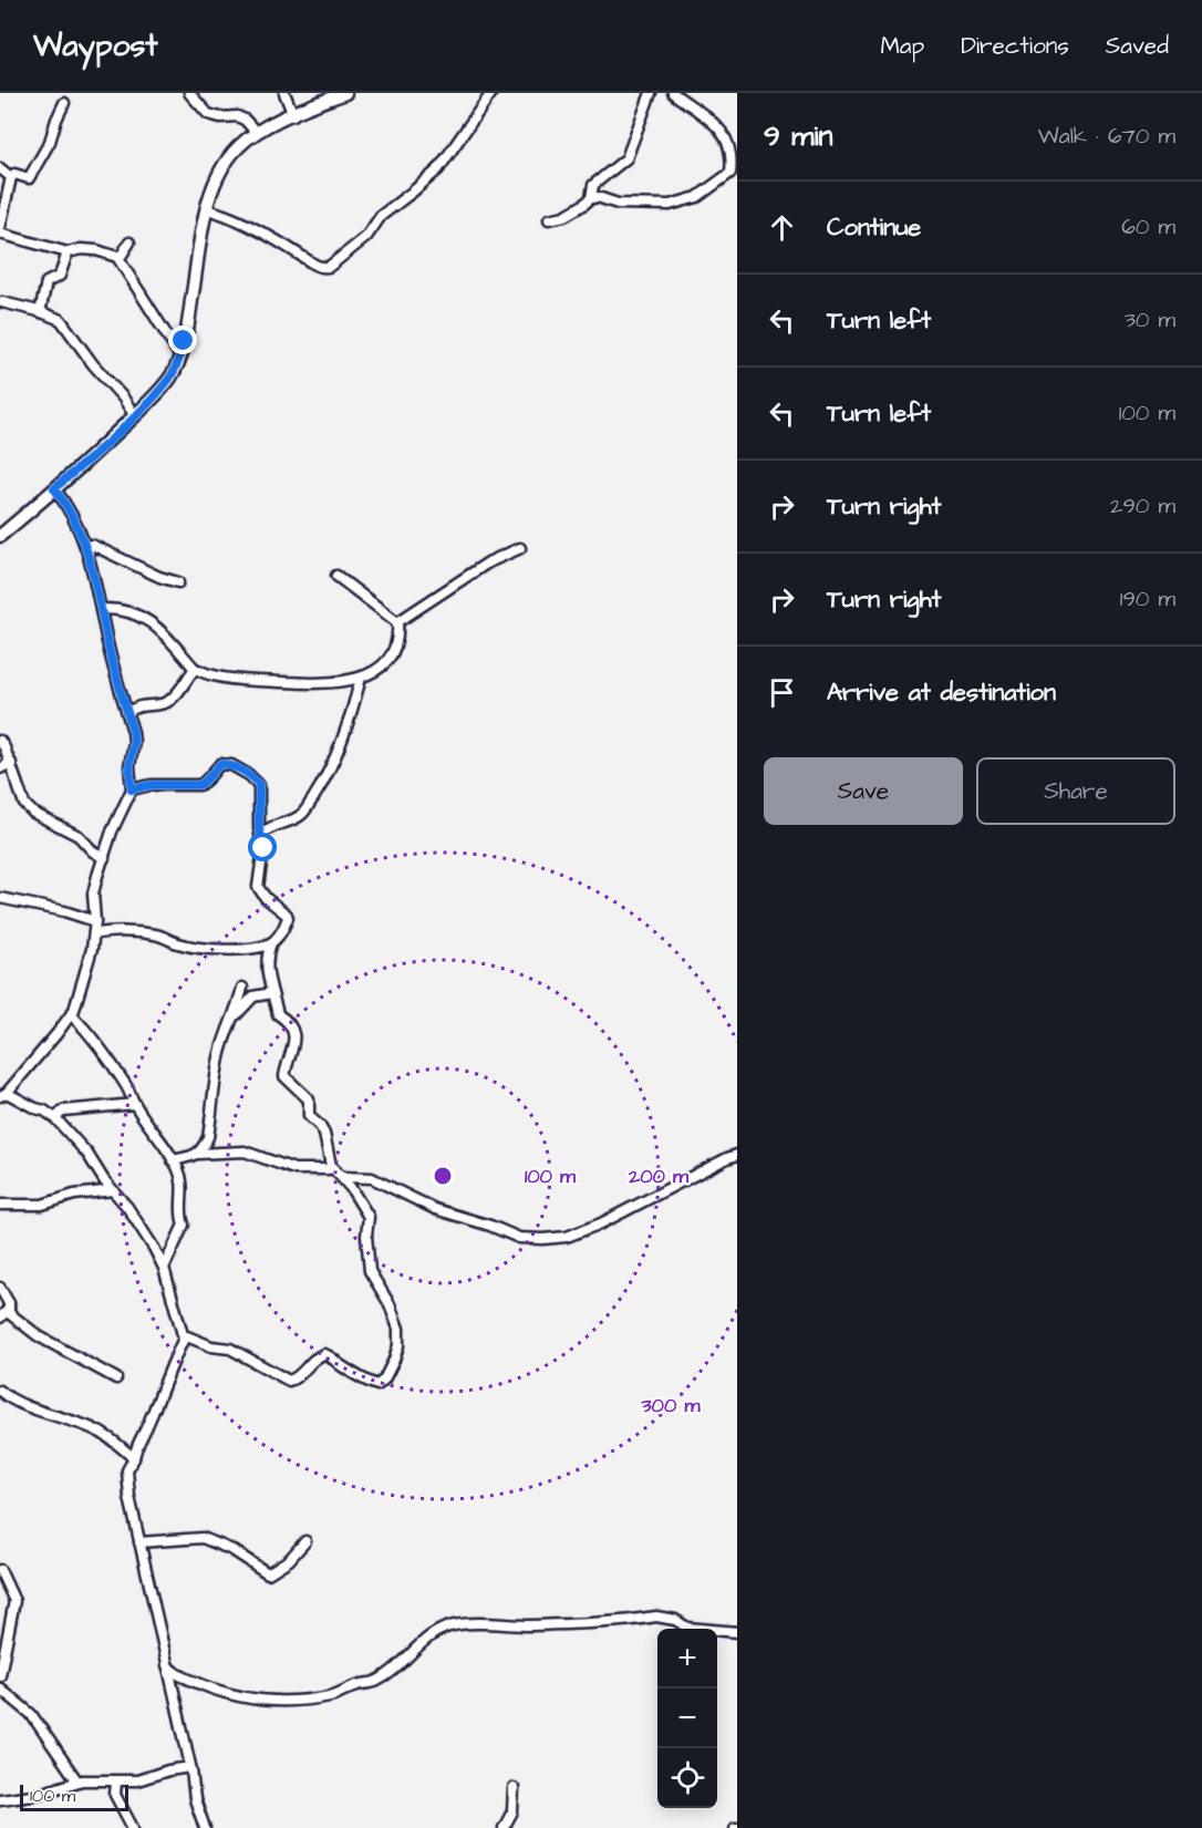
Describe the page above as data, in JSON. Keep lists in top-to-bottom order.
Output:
{
  "scale_bar": "100 m",
  "page": {
    "header": "Waypost",
    "nav": ["Map", "Directions", "Saved"],
    "heading": ["9 min", "Walk · 670 m"],
    "list": [
      ["Continue", "60 m"],
      ["Turn left", "30 m"],
      ["Turn left", "100 m"],
      ["Turn right", "290 m"],
      ["Turn right", "190 m"],
      "Arrive at destination"
    ],
    "buttons": ["Save", "Share"],
    "map_buttons": ["+", "−"],
    "scale": "100 m"
  },
  "rings": ["100 m", "200 m", "300 m"]
}
